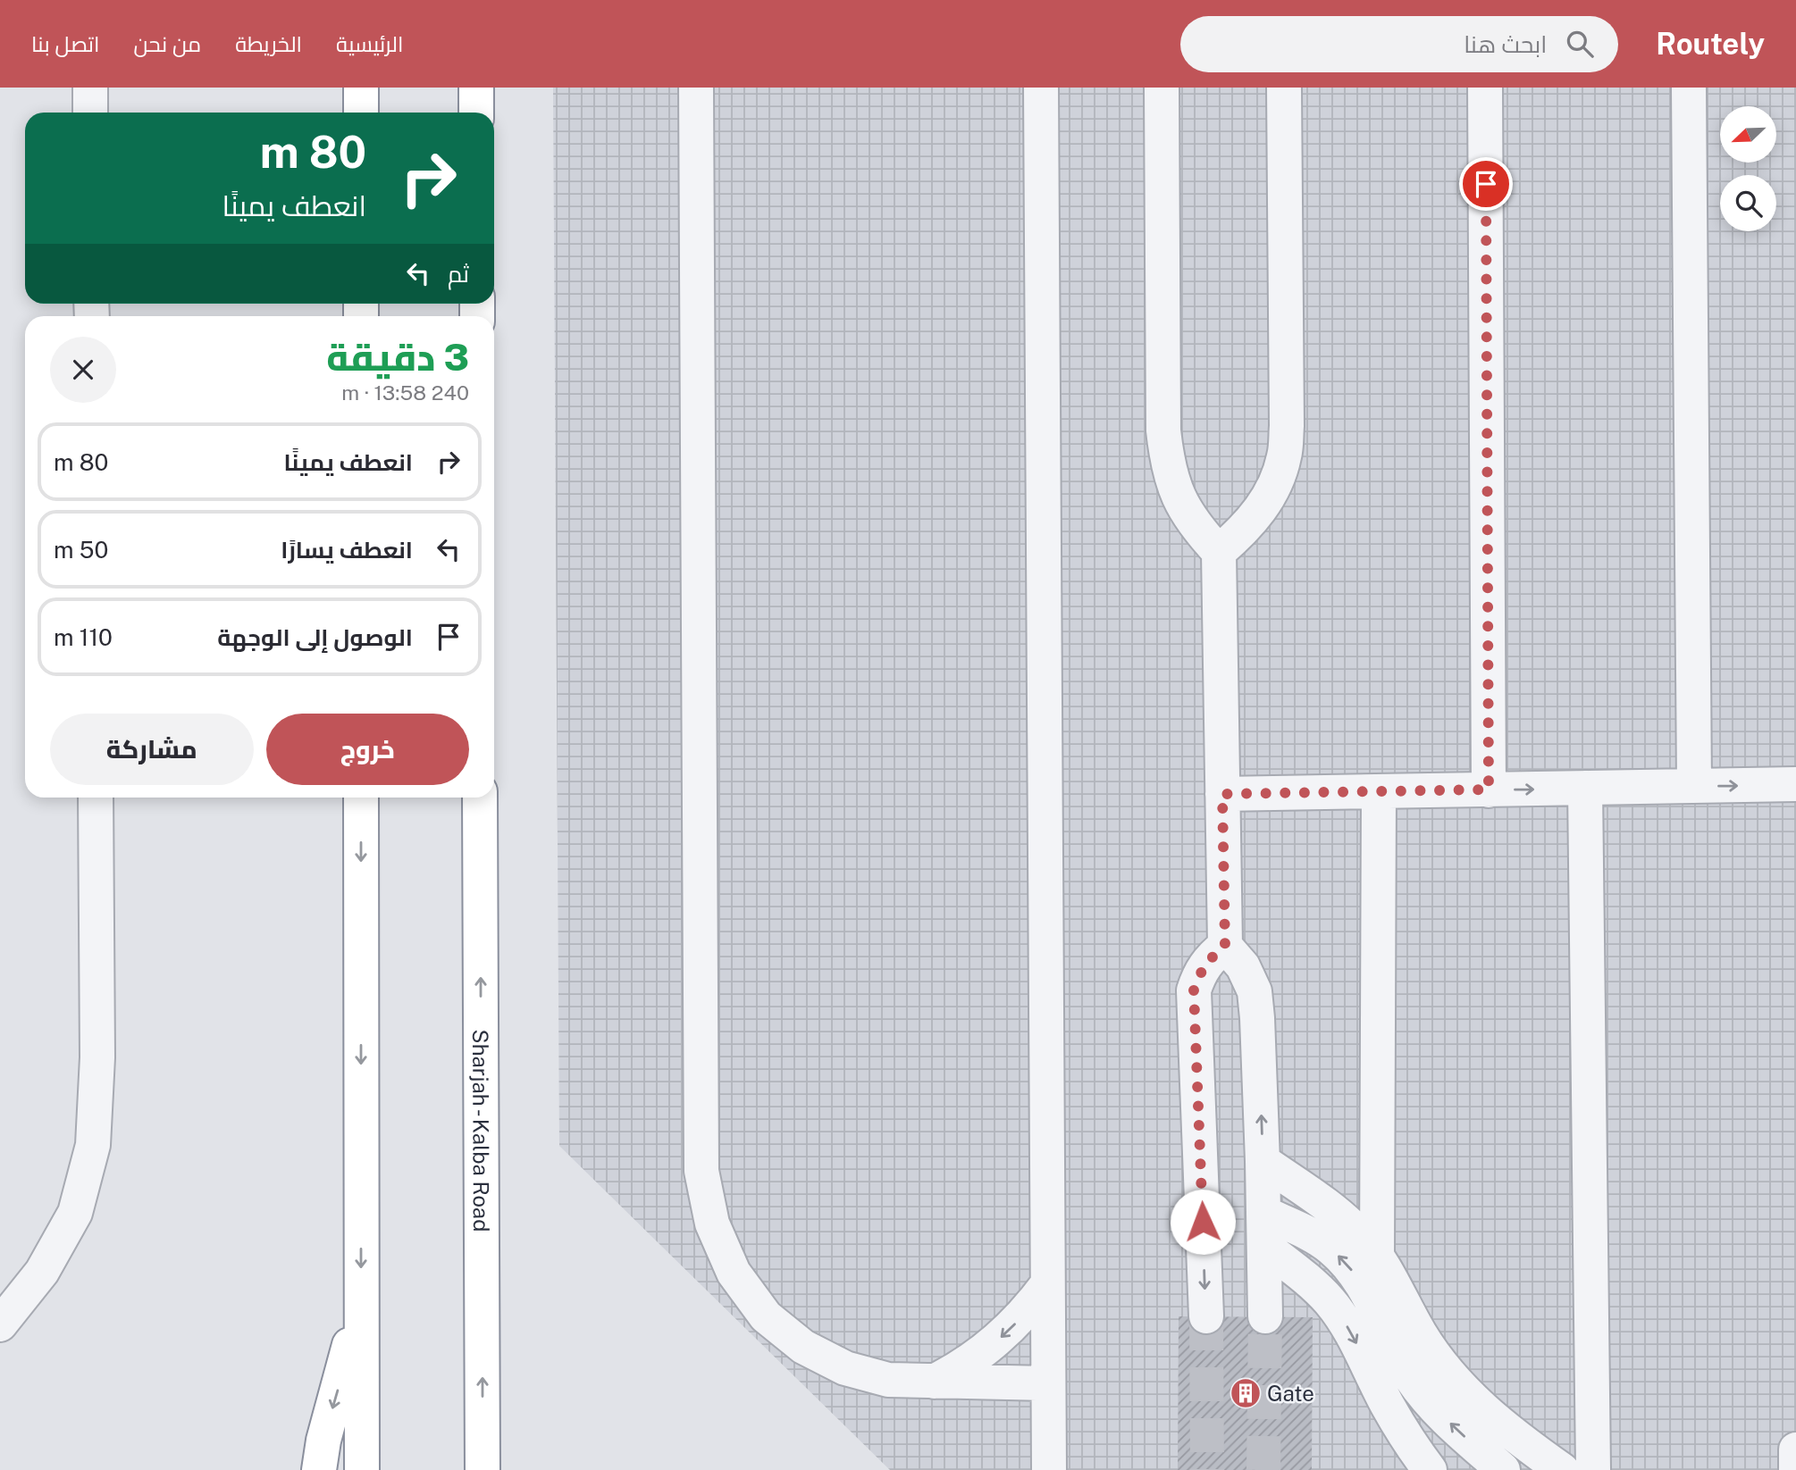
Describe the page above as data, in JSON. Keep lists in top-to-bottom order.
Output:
{
  "streets": {
    "highway": ["Sharjah - Kalba Road"]
  },
  "places": {
    "building": ["Gate"]
  },
  "north": "bottom left",
  "page": {
    "header": "Routely",
    "search": "ابحث هنا",
    "nav": [
      "الرئيسية",
      "الخريطة",
      "من نحن",
      "اتصل بنا"
    ],
    "turn": ["80 m", "انعطف يمينًا"],
    "then": "ثم",
    "heading": ["3 دقيقة", "240 m · 13:58"],
    "list": [
      {
        "name": "انعطف يمينًا",
        "value": "80 m"
      },
      {
        "name": "انعطف يسارًا",
        "value": "50 m"
      },
      {
        "name": "الوصول إلى الوجهة",
        "value": "110 m"
      }
    ],
    "buttons": ["خروج", "مشاركة"]
  }
}
